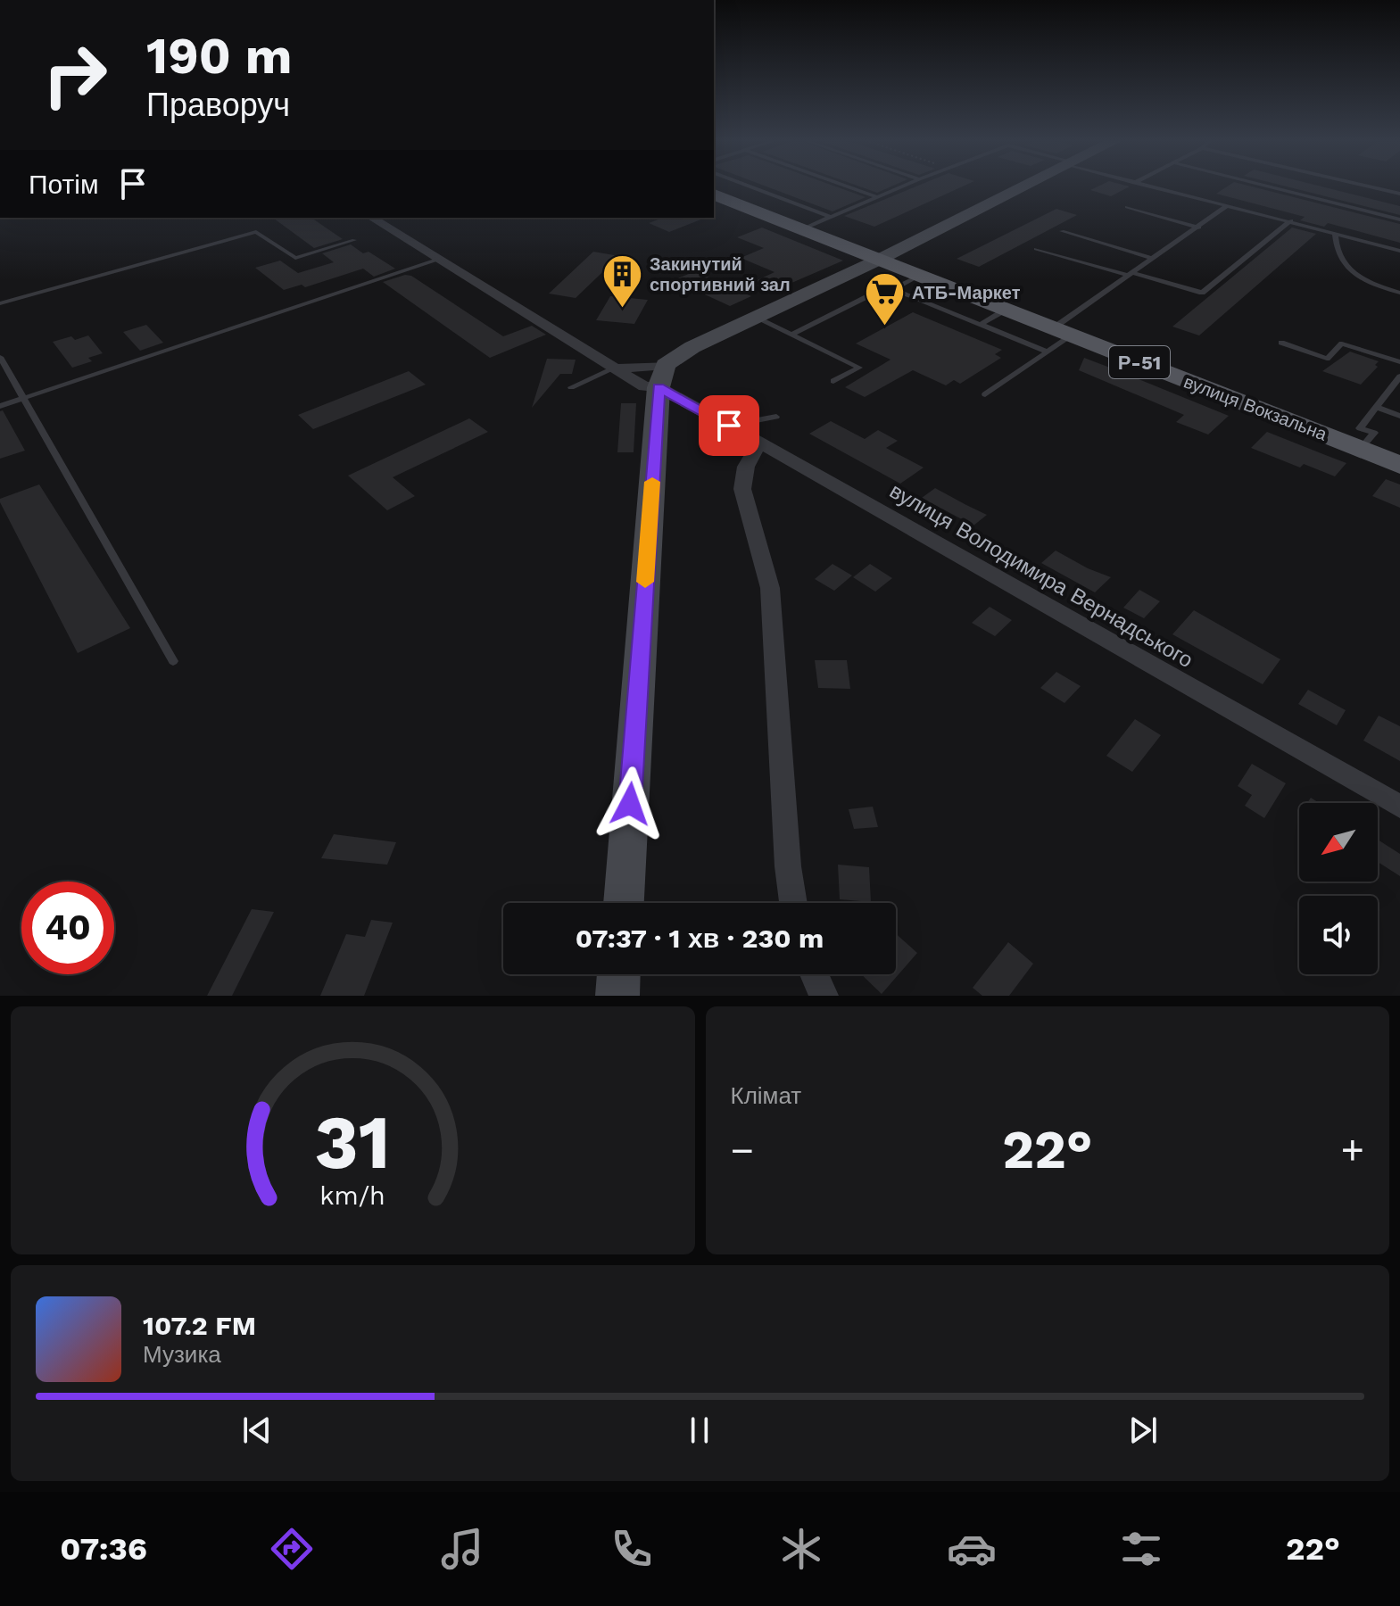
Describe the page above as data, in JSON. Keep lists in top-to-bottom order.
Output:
{
  "streets": {
    "main road": ["Р-51", "вулиця Вокзальна"],
    "street": ["вулиця Володимира Вернадського"]
  },
  "places": {
    "building": ["Закинутий спортивний зал"],
    "supermarket": ["АТБ-Маркет"]
  },
  "north": "bottom left",
  "page": {
    "turn": ["190 m", "Праворуч"],
    "then": "Потім",
    "limit": "40",
    "trip": "07:37 · 1 хв · 230 m",
    "tile": "Клімат",
    "heat": ["−", "22°", "+"],
    "song": ["107.2 FM", "Музика"],
    "tabs": ["07:36", "22°"],
    "gauge": ["31", "km/h"]
  }
}
